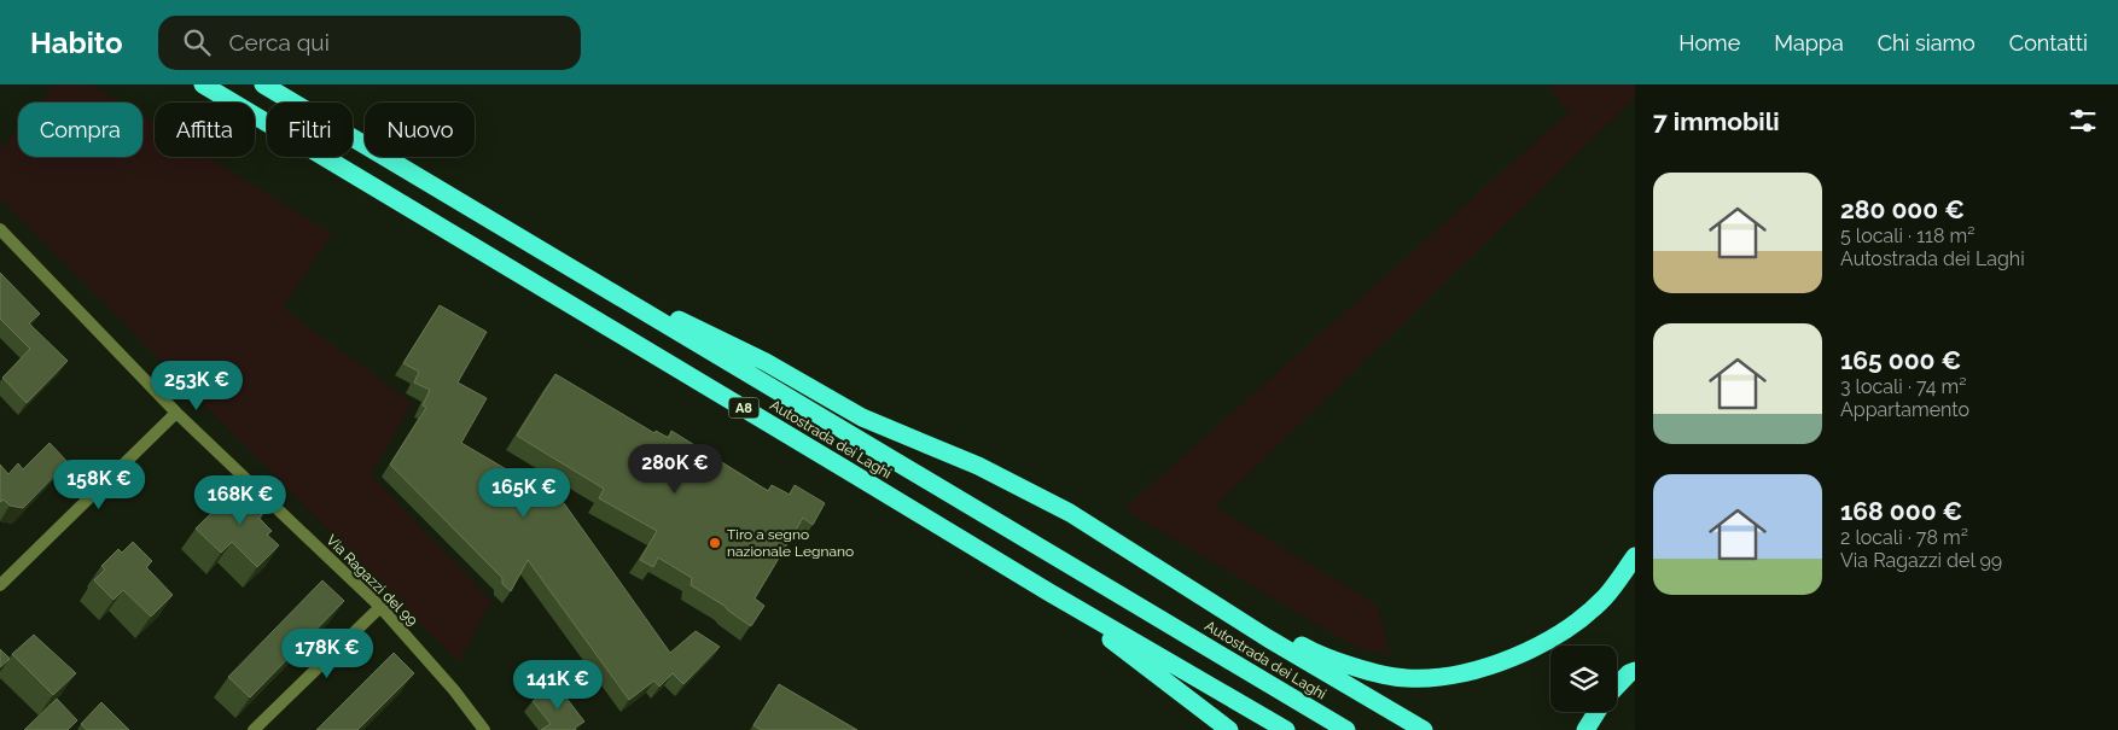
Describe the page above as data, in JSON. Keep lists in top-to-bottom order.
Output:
{
  "streets": {
    "highway": ["A8", "Autostrada dei Laghi"],
    "street": ["Via Ragazzi del 99"]
  },
  "places": ["Tiro a segno nazionale Legnano"],
  "page": {
    "header": "Habito",
    "search": "Cerca qui",
    "nav": [
      "Home",
      "Mappa",
      "Chi siamo",
      "Contatti"
    ],
    "heading": "7 immobili",
    "chip": [
      "Compra",
      "Affitta",
      "Filtri",
      "Nuovo"
    ],
    "list": [
      {
        "name": "280 000 €",
        "note": "5 locali · 118 m² · Autostrada dei Laghi"
      },
      {
        "name": "165 000 €",
        "note": "3 locali · 74 m² · Appartamento"
      },
      {
        "name": "168 000 €",
        "note": "2 locali · 78 m² · Via Ragazzi del 99"
      }
    ],
    "price": [
      "253K €",
      "280K €",
      "158K €",
      "165K €",
      "168K €",
      "178K €",
      "141K €"
    ]
  }
}
